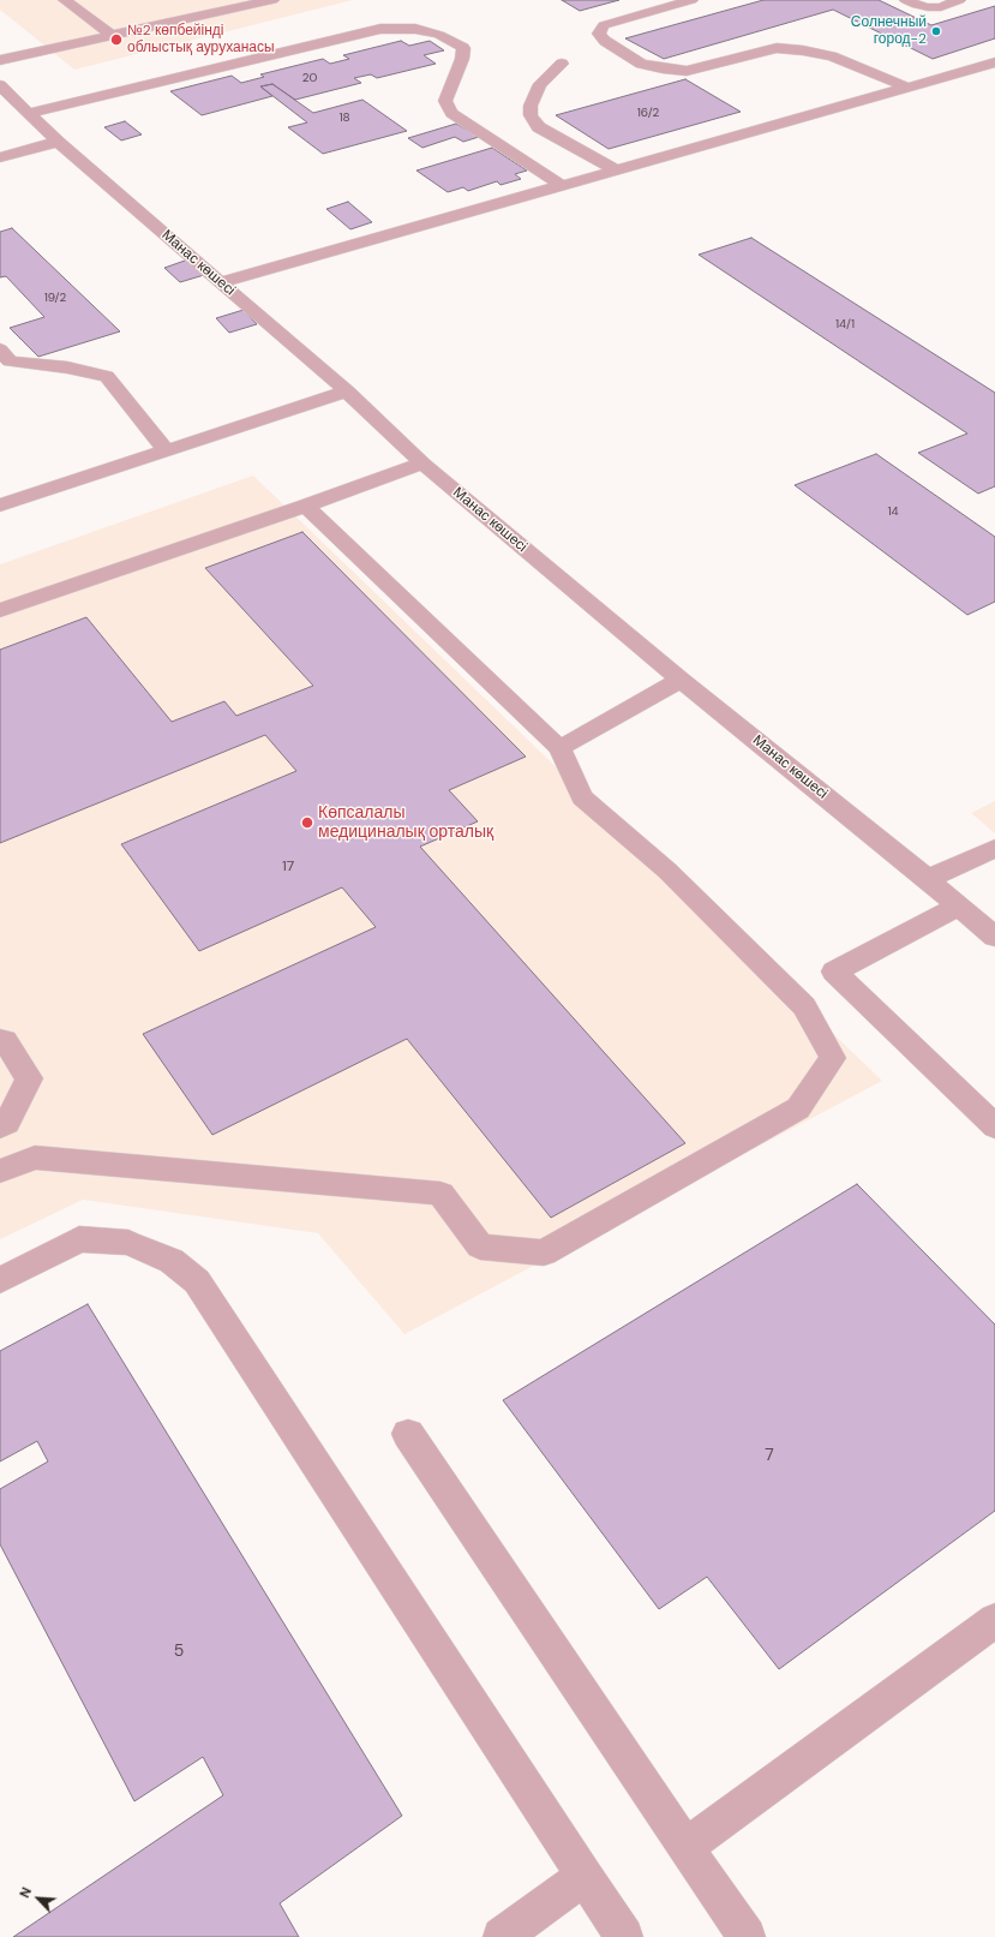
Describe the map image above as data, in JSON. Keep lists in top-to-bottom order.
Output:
{
  "streets": {
    "street": ["Манас көшесі"]
  },
  "places": ["Солнечный город-2", "№2 көпбейінді облыстық ауруханасы", "Көпсалалы медициналық орталық"],
  "house_numbers": [
    "20",
    "16/2",
    "18",
    "19/2",
    "14/1",
    "14",
    "17",
    "7",
    "5"
  ],
  "north": "top left"
}
